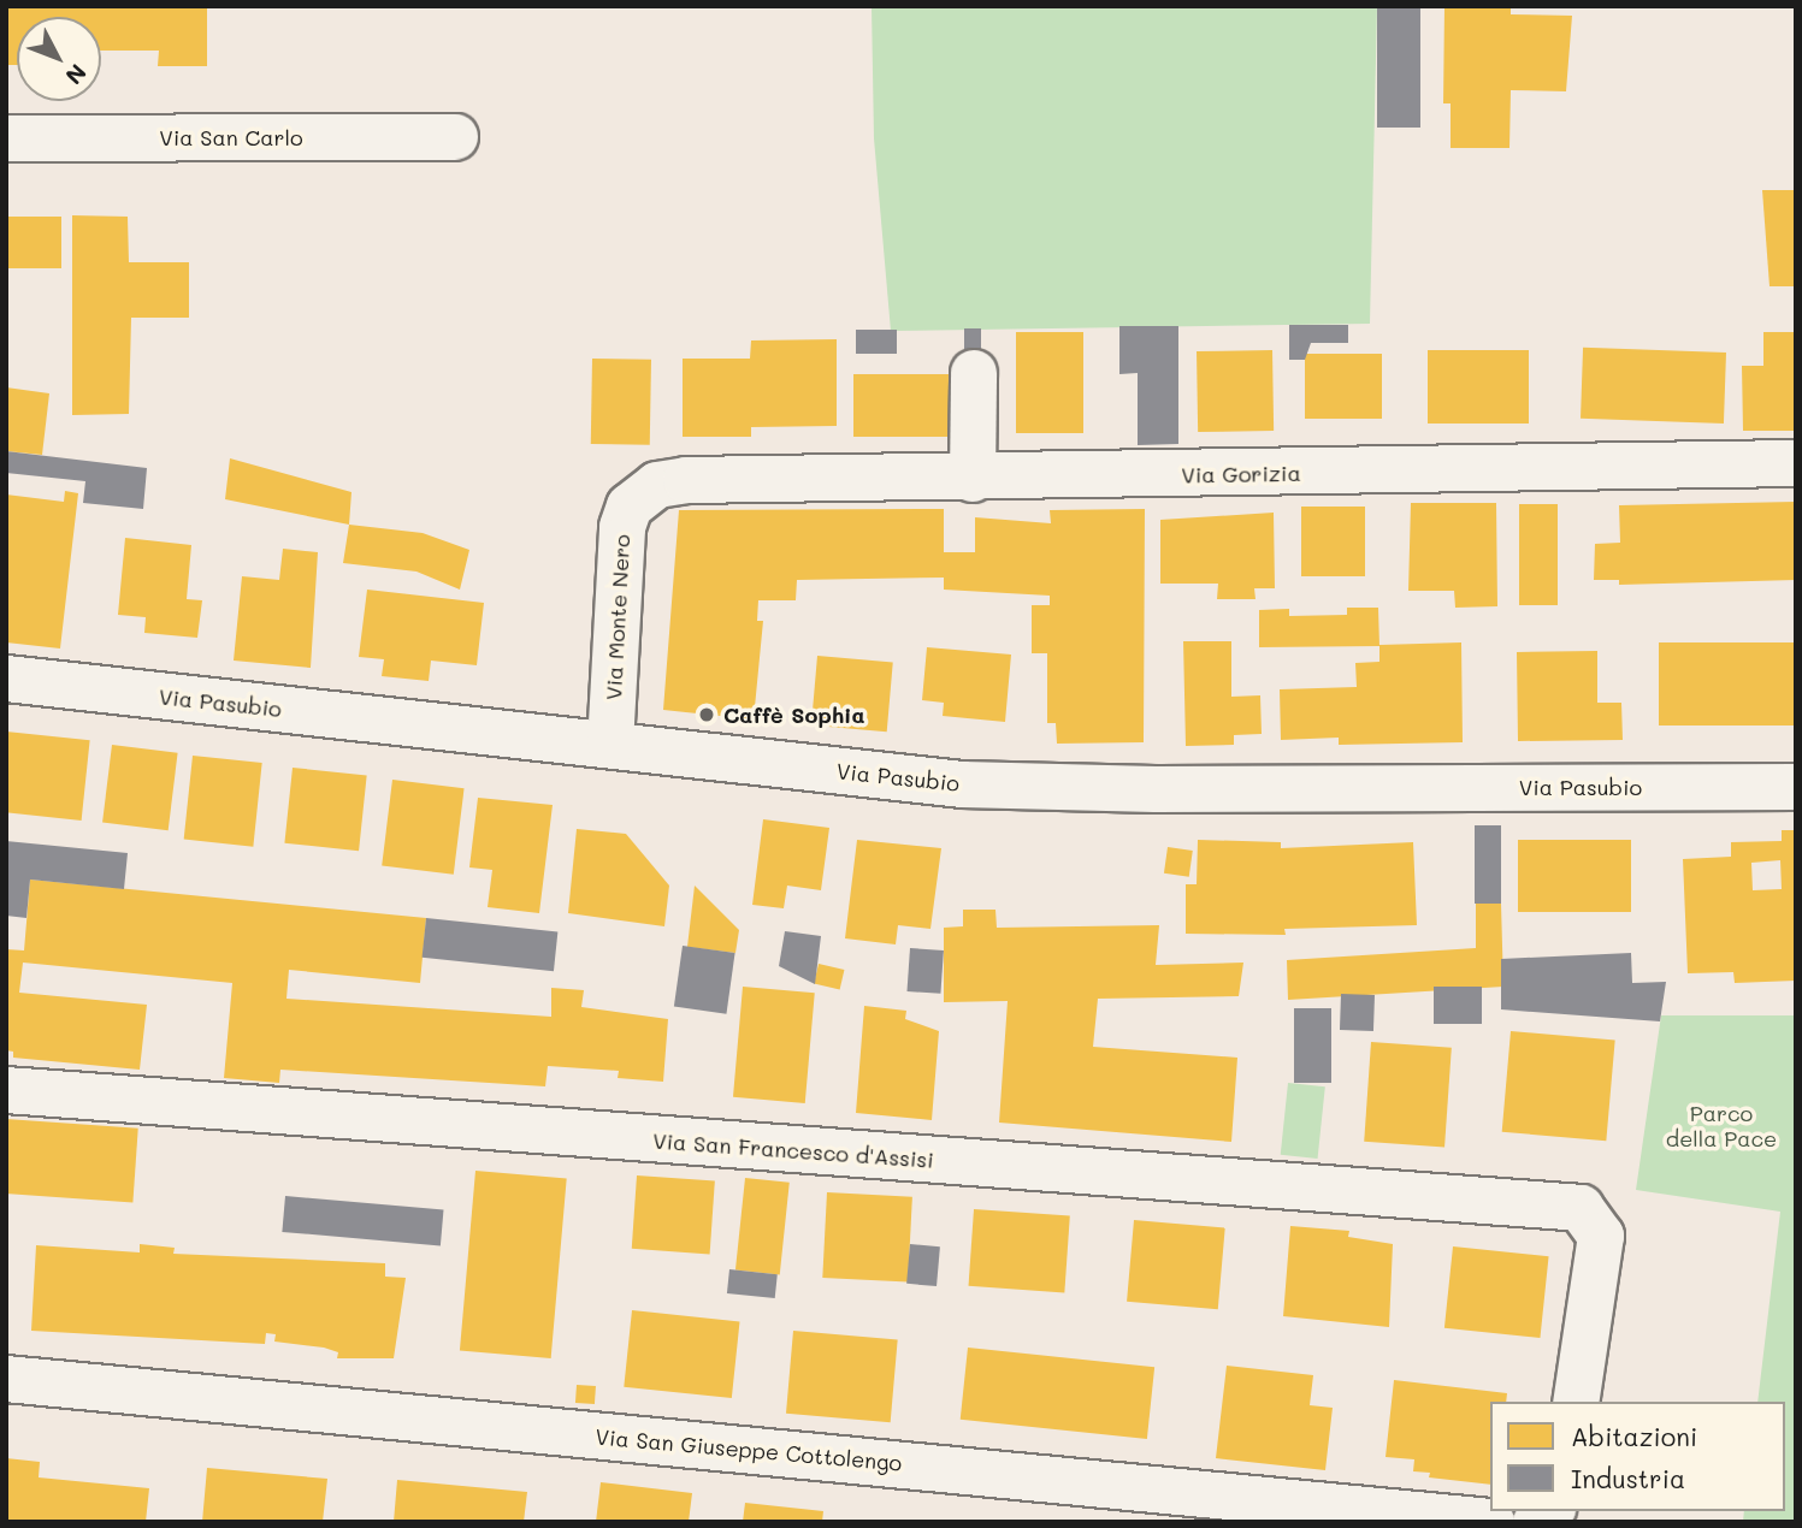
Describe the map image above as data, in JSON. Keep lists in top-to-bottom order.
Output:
{
  "streets": {
    "street": [
      "Via San Carlo",
      "Via Gorizia",
      "Via Monte Nero",
      "Via Pasubio",
      "Via San Francesco d'Assisi",
      "Via San Giuseppe Cottolengo"
    ]
  },
  "crossings": [
    ["Via Gorizia", "Via Monte Nero"],
    ["Via Monte Nero", "Via Pasubio"]
  ],
  "parks": ["Parco della Pace"],
  "places": ["Caffè Sophia"],
  "legend": ["Abitazioni", "Industria"],
  "north": "bottom right"
}
